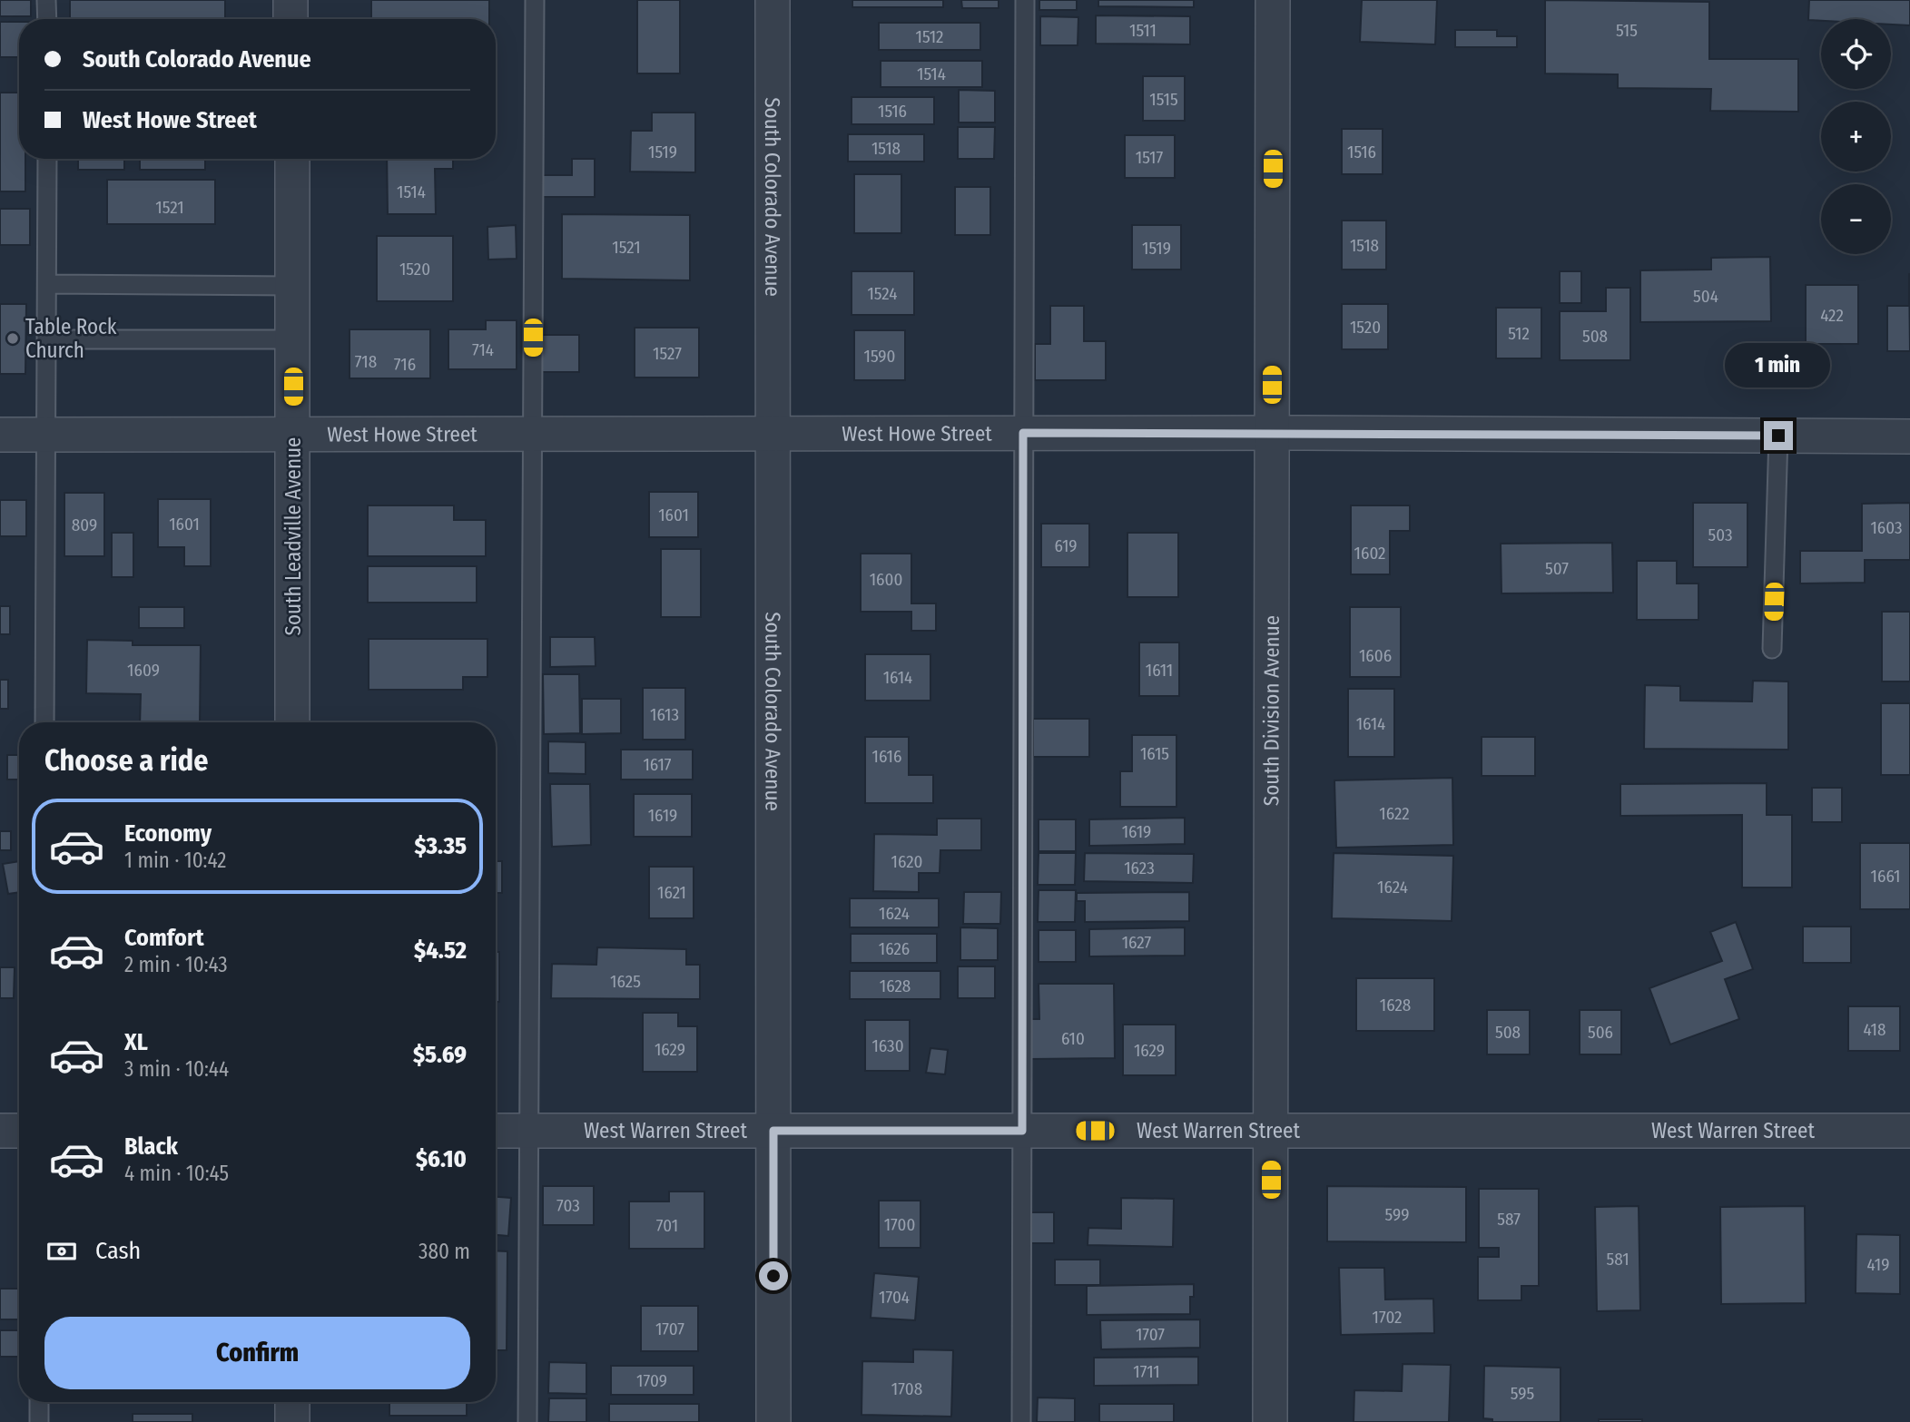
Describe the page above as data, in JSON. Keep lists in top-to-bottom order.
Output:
{
  "streets": {
    "street": [
      "South Colorado Avenue",
      "West Howe Street",
      "South Leadville Avenue",
      "South Division Avenue",
      "West Warren Street"
    ]
  },
  "crossings": [
    ["South Colorado Avenue", "West Howe Street"],
    ["South Colorado Avenue", "West Warren Street"],
    ["West Howe Street", "South Leadville Avenue"],
    ["West Howe Street", "South Division Avenue"],
    ["South Division Avenue", "West Warren Street"]
  ],
  "places": ["Table Rock Church"],
  "house_numbers": [
    "1511",
    "515",
    "1512",
    "1514",
    "1515",
    "1516",
    "1518",
    "1519",
    "1516",
    "1517",
    "1514",
    "1521",
    "1518",
    "1521",
    "1519",
    "1520",
    "1524",
    "504",
    "422",
    "1520",
    "512",
    "508",
    "714",
    "1527",
    "1590",
    "718",
    "716",
    "1601",
    "1601",
    "809",
    "1603",
    "503",
    "619",
    "1602",
    "507",
    "1600",
    "1606",
    "1609",
    "1611",
    "1614",
    "1613",
    "1614",
    "1615",
    "1616",
    "1617",
    "1622",
    "1619",
    "1619",
    "1620",
    "1623",
    "1661",
    "1624",
    "1621",
    "1624",
    "1627",
    "1626",
    "1625",
    "1628",
    "1628",
    "418",
    "508",
    "506",
    "610",
    "1630",
    "1629",
    "1629",
    "703",
    "599",
    "587",
    "1700",
    "701",
    "581",
    "419",
    "1704",
    "1702",
    "1707",
    "1707",
    "1711",
    "1709",
    "1708",
    "595"
  ],
  "page": {
    "map_buttons": ["+", "−"],
    "banner": ["South Colorado Avenue", "West Howe Street"],
    "bubble": "1 min",
    "heading": "Choose a ride",
    "list": [
      {
        "name": "Economy",
        "note": "1 min · 10:42",
        "value": "$3.35"
      },
      {
        "name": "Comfort",
        "note": "2 min · 10:43",
        "value": "$4.52"
      },
      {
        "name": "XL",
        "note": "3 min · 10:44",
        "value": "$5.69"
      },
      {
        "name": "Black",
        "note": "4 min · 10:45",
        "value": "$6.10"
      }
    ],
    "pay": ["Cash", "380 m"],
    "buttons": "Confirm"
  }
}
